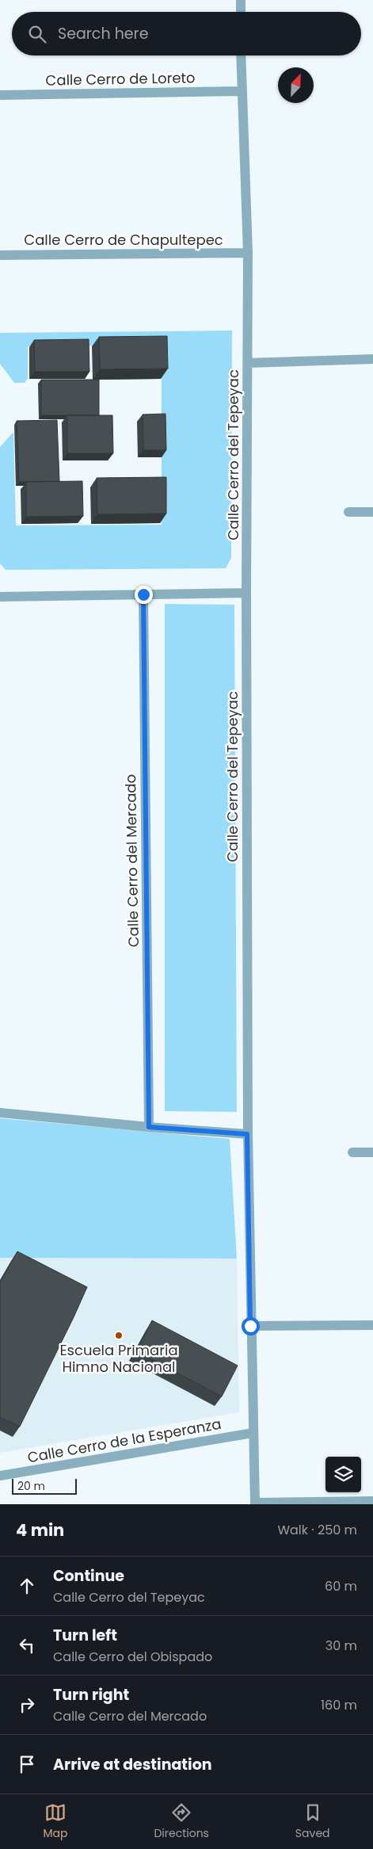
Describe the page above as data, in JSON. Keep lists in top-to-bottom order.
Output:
{
  "streets": {
    "street": [
      "Calle Cerro de Loreto",
      "Calle Cerro de Chapultepec",
      "Calle Cerro del Tepeyac",
      "Calle Cerro del Mercado",
      "Calle Cerro de la Esperanza"
    ]
  },
  "crossings": [
    ["Calle Cerro de Loreto", "Calle Cerro del Tepeyac"],
    ["Calle Cerro de Chapultepec", "Calle Cerro del Tepeyac"],
    ["Calle Cerro del Tepeyac", "Calle Cerro de la Esperanza"]
  ],
  "places": ["Escuela Primaria Himno Nacional"],
  "scale_bar": "20 m",
  "north": "top right",
  "page": {
    "search": "Search here",
    "scale": "20 m",
    "heading": ["4 min", "Walk · 250 m"],
    "list": [
      ["Continue", "Calle Cerro del Tepeyac", "60 m"],
      ["Turn left", "Calle Cerro del Obispado", "30 m"],
      ["Turn right", "Calle Cerro del Mercado", "160 m"],
      "Arrive at destination"
    ],
    "nav": ["Map", "Directions", "Saved"]
  }
}
